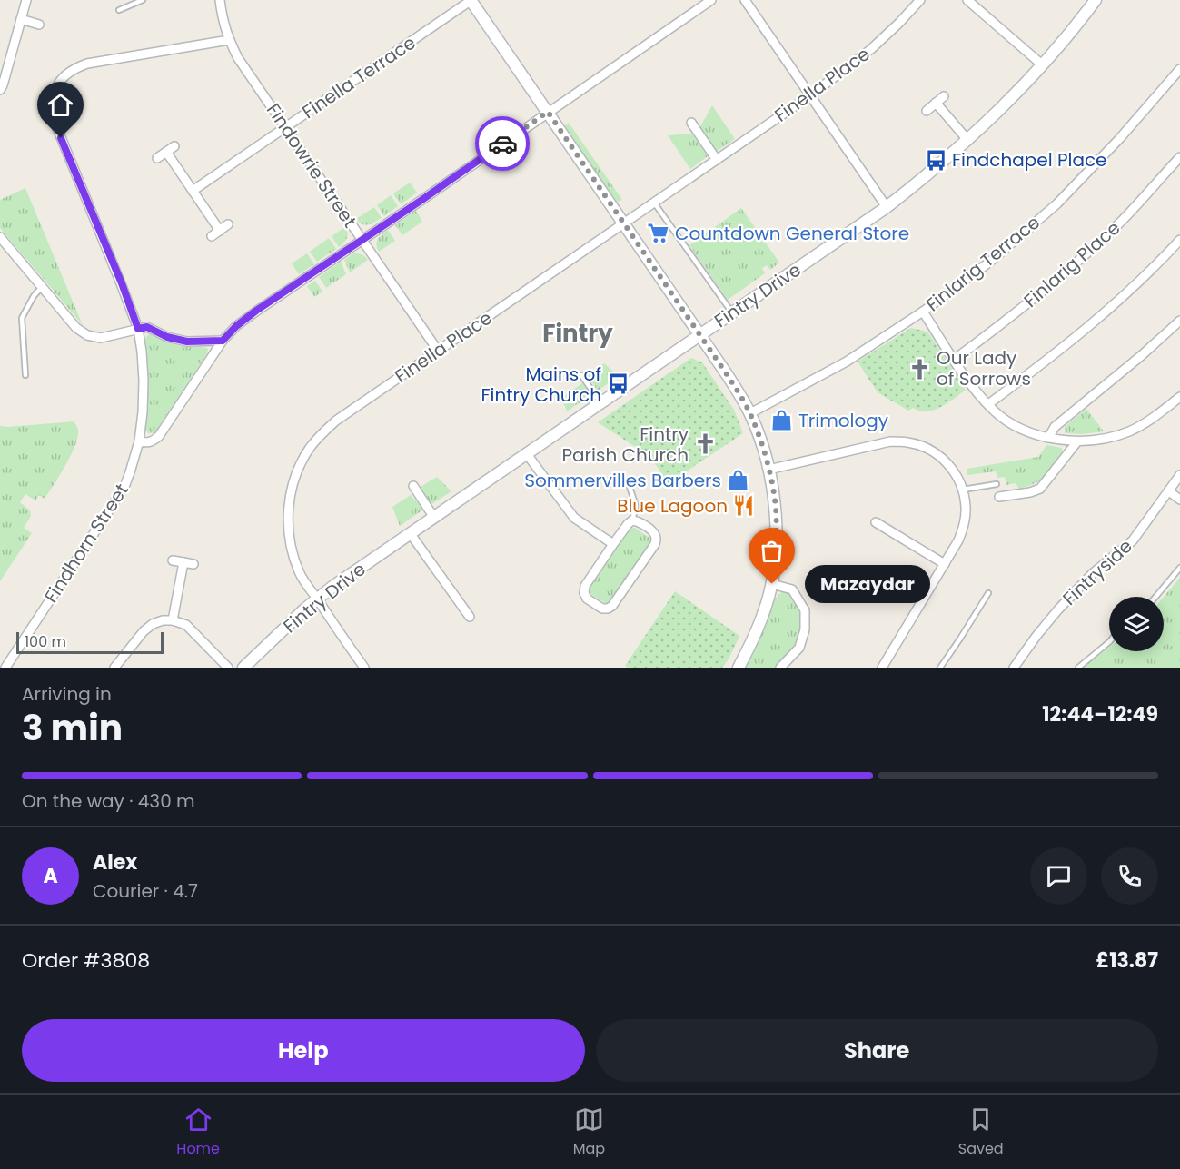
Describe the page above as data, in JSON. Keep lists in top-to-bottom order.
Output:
{
  "streets": {
    "street": [
      "Finella Terrace",
      "Finella Place",
      "Findowrie Street",
      "Finlarig Terrace",
      "Finlarig Place",
      "Fintry Drive",
      "Findhorn Street",
      "Fintryside"
    ]
  },
  "crossings": [
    ["Finella Terrace", "Findowrie Street"],
    ["Finella Place", "Findowrie Street"],
    ["Finella Place", "Fintry Drive"],
    ["Findowrie Street", "Findhorn Street"]
  ],
  "districts": ["Fintry"],
  "places": {
    "bus stop": ["Findchapel Place", "Mains of Fintry Church"],
    "supermarket": ["Countdown General Store"],
    "church": ["Our Lady of Sorrows", "Fintry Parish Church"],
    "shop": ["Trimology", "Sommervilles Barbers"],
    "restaurant": ["Blue Lagoon"],
    "other": ["Mazaydar"]
  },
  "scale_bar": "100 m",
  "page": {
    "bubble": "Mazaydar",
    "scale": "100 m",
    "heading": ["3 min", "Arriving in", "12:44–12:49"],
    "panel": [
      "Alex",
      "Courier · 4.7",
      "Order #3808",
      "£13.87"
    ],
    "bar": "On the way · 430 m",
    "round": "A",
    "buttons": ["Help", "Share"],
    "tabs": ["Home", "Map", "Saved"]
  }
}
